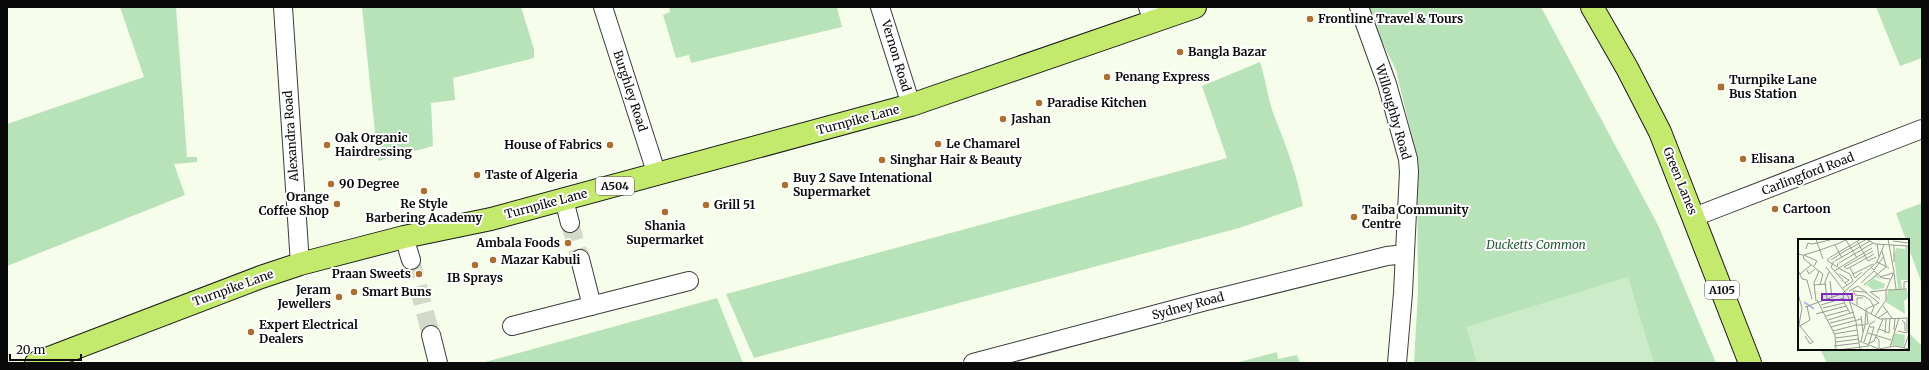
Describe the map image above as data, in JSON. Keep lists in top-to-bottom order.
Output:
{
  "streets": {
    "main road": [
      "Turnpike Lane",
      "Green Lanes",
      "A504",
      "A105"
    ],
    "street": [
      "Vernon Road",
      "Burghley Road",
      "Willoughby Road",
      "Alexandra Road",
      "Carlingford Road",
      "Sydney Road"
    ]
  },
  "crossings": [
    ["Vernon Road", "Turnpike Lane"],
    ["Burghley Road", "Turnpike Lane"],
    ["Willoughby Road", "Sydney Road"],
    ["Turnpike Lane", "Alexandra Road"],
    ["Carlingford Road", "Green Lanes"]
  ],
  "parks": ["Ducketts Common"],
  "places": {
    "other": [
      "Frontline Travel & Tours",
      "Bangla Bazar",
      "Penang Express",
      "Paradise Kitchen",
      "Jashan",
      "Le Chamarel",
      "Oak Organic Hairdressing",
      "House of Fabrics",
      "Elisana",
      "Singhar Hair & Beauty",
      "Taste of Algeria",
      "90 Degree",
      "Buy 2 Save Intenational Supermarket",
      "Re Style Barbering Academy",
      "Orange Coffee Shop",
      "Grill 51",
      "Cartoon",
      "Shania Supermarket",
      "Taiba Community Centre",
      "Ambala Foods",
      "Mazar Kabuli",
      "IB Sprays",
      "Praan Sweets",
      "Smart Buns",
      "Jeram Jewellers",
      "Expert Electrical Dealers"
    ],
    "transit": ["Turnpike Lane Bus Station"]
  },
  "scale_bar": "20 m"
}
